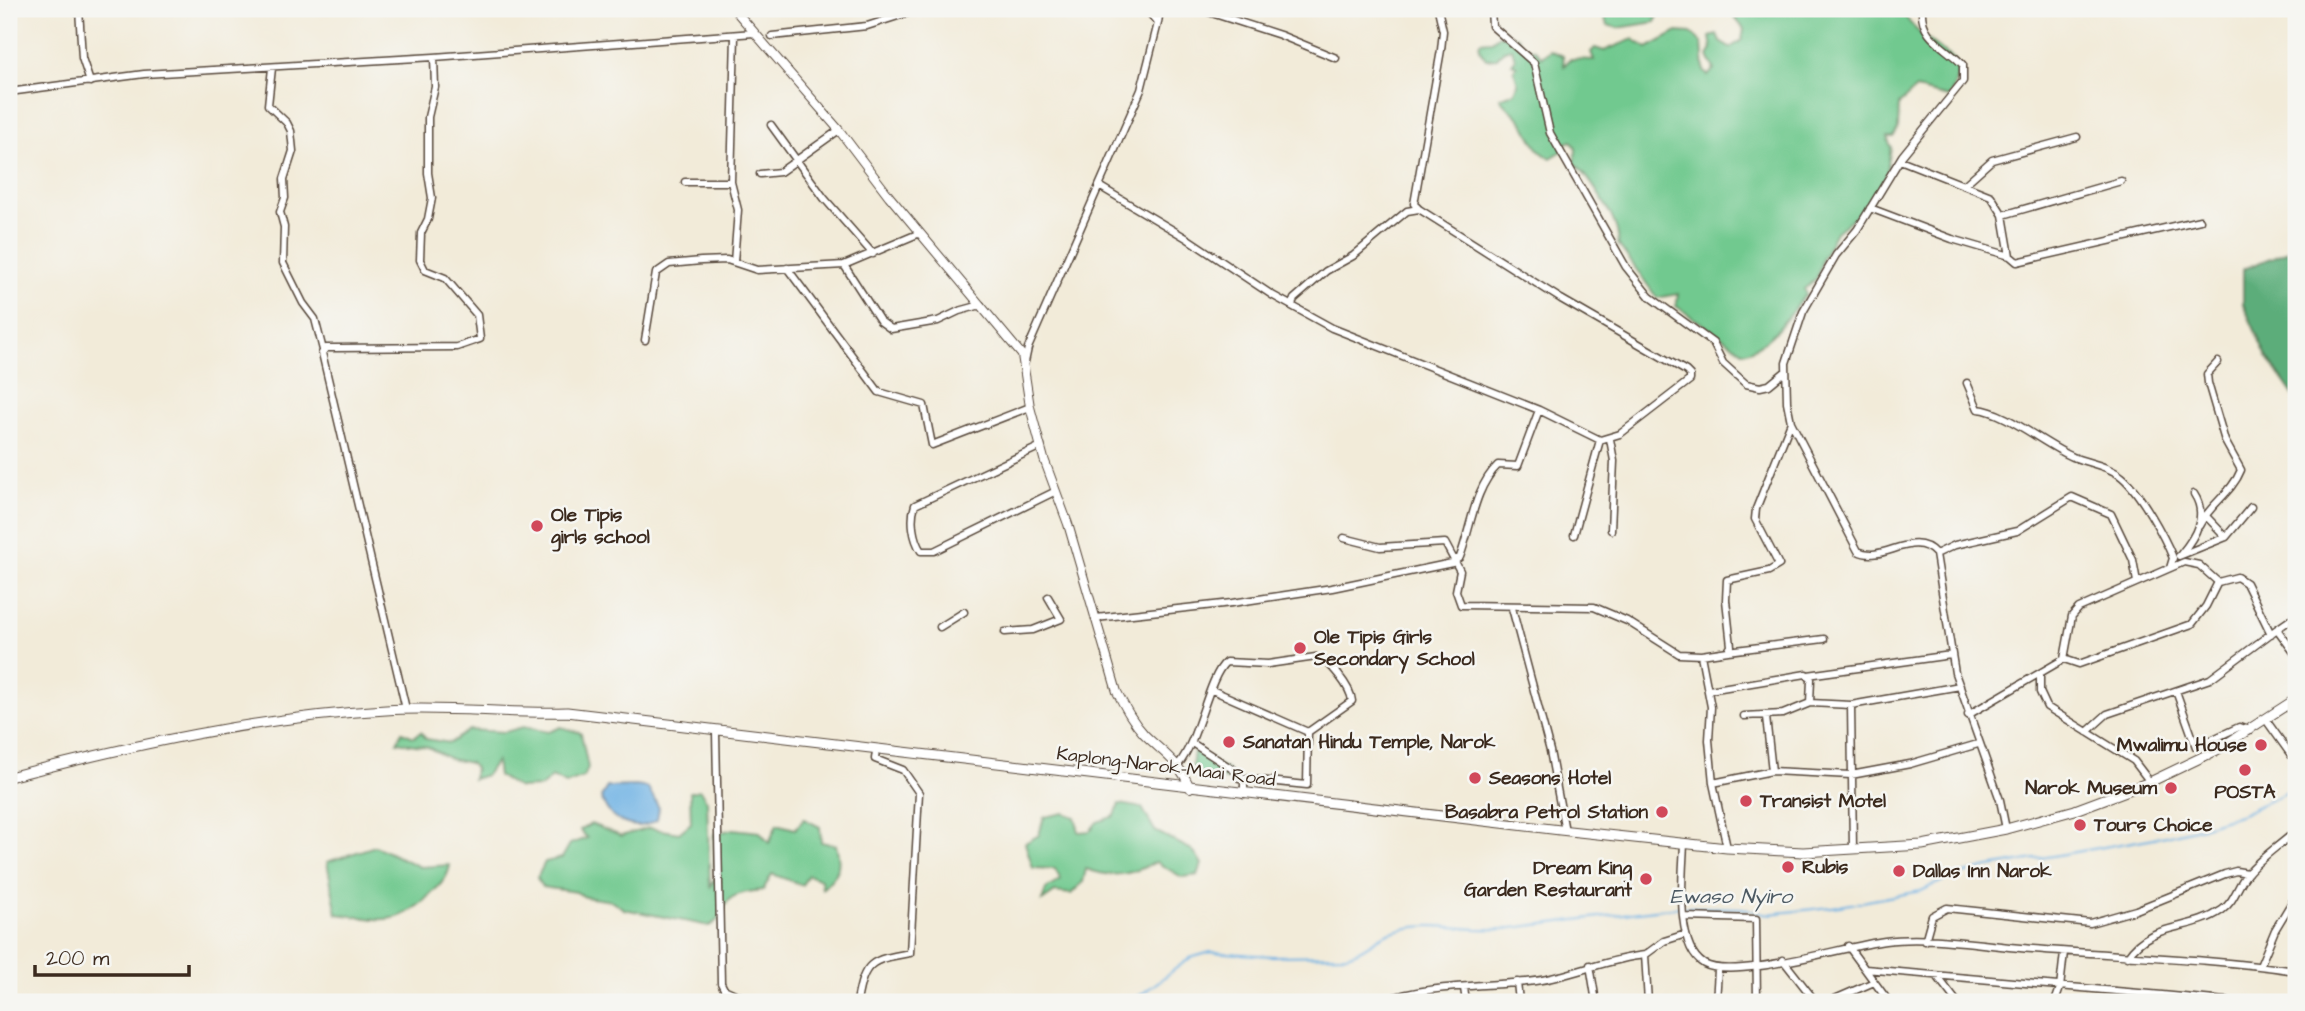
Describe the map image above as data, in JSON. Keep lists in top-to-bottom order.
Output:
{
  "streets": {
    "highway": ["Kaplong-Narok-Maai Road"]
  },
  "water": ["Ewaso Nyiro"],
  "places": [
    "Ole Tipis girls school",
    "Ole Tipis Girls Secondary School",
    "Sanatan Hindu Temple, Narok",
    "Mwalimu House",
    "POSTA",
    "Seasons Hotel",
    "Narok Museum",
    "Transist Motel",
    "Basabra Petrol Station",
    "Tours Choice",
    "Rubis",
    "Dallas Inn Narok",
    "Dream King Garden Restaurant"
  ],
  "scale_bar": "200 m"
}
